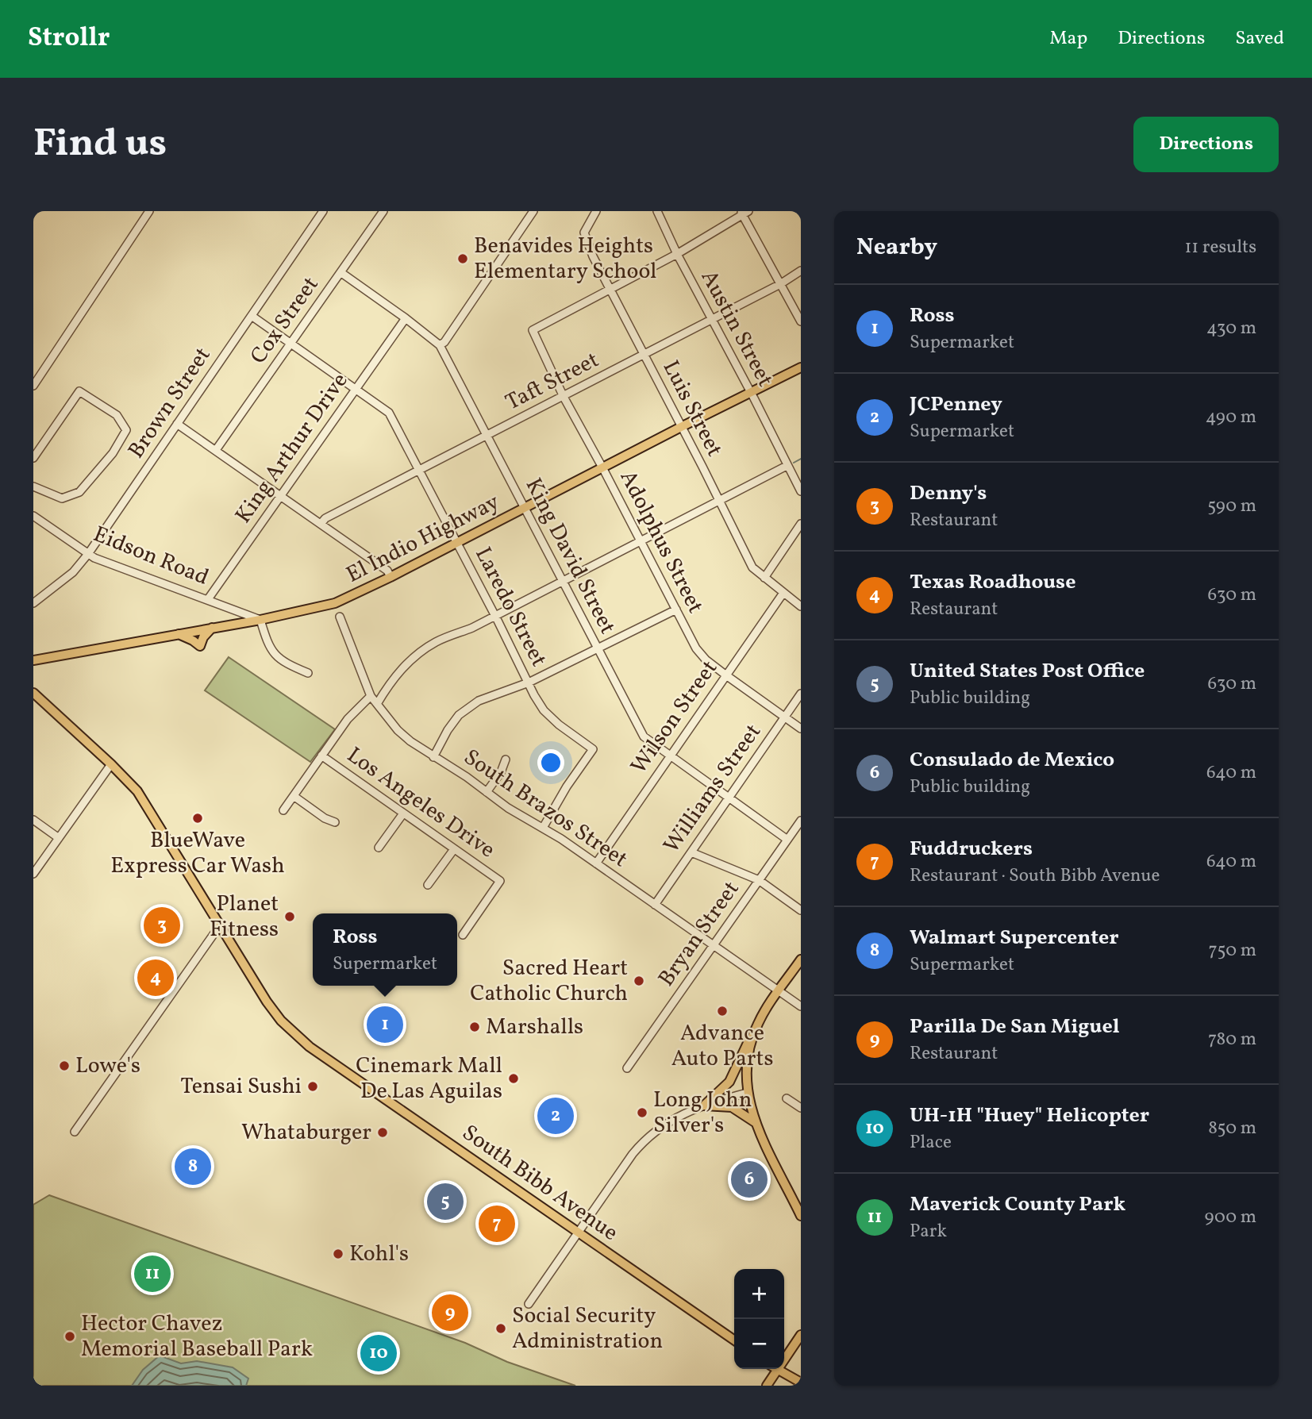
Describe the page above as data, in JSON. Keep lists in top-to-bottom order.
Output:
{
  "streets": {
    "main road": ["El Indio Highway", "South Bibb Avenue"],
    "street": [
      "Cox Street",
      "Austin Street",
      "Taft Street",
      "Brown Street",
      "Luis Street",
      "King Arthur Drive",
      "Adolphus Street",
      "Eidson Road",
      "King David Street",
      "Laredo Street",
      "Wilson Street",
      "Williams Street",
      "Los Angeles Drive",
      "South Brazos Street",
      "Bryan Street"
    ]
  },
  "crossings": [
    ["Cox Street", "King David Street"],
    ["Cox Street", "Laredo Street"],
    ["Austin Street", "Taft Street"],
    ["Austin Street", "El Indio Highway"],
    ["Taft Street", "Luis Street"],
    ["Taft Street", "Adolphus Street"],
    ["Taft Street", "King David Street"],
    ["Taft Street", "Laredo Street"],
    ["Brown Street", "Eidson Road"],
    ["Brown Street", "Laredo Street"],
    ["Luis Street", "El Indio Highway"],
    ["Luis Street", "Adolphus Street"],
    ["Luis Street", "Wilson Street"],
    ["King Arthur Drive", "Eidson Road"],
    ["King Arthur Drive", "King David Street"],
    ["King Arthur Drive", "Laredo Street"],
    ["El Indio Highway", "Adolphus Street"],
    ["El Indio Highway", "Eidson Road"],
    ["El Indio Highway", "King David Street"],
    ["El Indio Highway", "Laredo Street"],
    ["Adolphus Street", "Wilson Street"],
    ["Adolphus Street", "Williams Street"],
    ["King David Street", "Wilson Street"],
    ["King David Street", "Williams Street"],
    ["King David Street", "Bryan Street"],
    ["Laredo Street", "South Brazos Street"],
    ["Wilson Street", "South Brazos Street"],
    ["Williams Street", "South Brazos Street"],
    ["South Brazos Street", "Bryan Street"]
  ],
  "places": [
    "Benavides Heights Elementary School",
    "BlueWave Express Car Wash",
    "Planet Fitness",
    "Sacred Heart Catholic Church",
    "Advance Auto Parts",
    "Marshalls",
    "Lowe's",
    "Cinemark Mall De Las Aguilas",
    "Tensai Sushi",
    "Long John Silver's",
    "Whataburger",
    "Kohl's",
    "Social Security Administration",
    "Hector Chavez Memorial Baseball Park"
  ],
  "page": {
    "header": "Strollr",
    "nav": ["Map", "Directions", "Saved"],
    "buttons": "Directions",
    "title": "Find us",
    "heading": ["Nearby", "11 results"],
    "list": [
      {
        "mark": "1",
        "name": "Ross",
        "note": "Supermarket",
        "value": "430 m"
      },
      {
        "mark": "2",
        "name": "JCPenney",
        "note": "Supermarket",
        "value": "490 m"
      },
      {
        "mark": "3",
        "name": "Denny's",
        "note": "Restaurant",
        "value": "590 m"
      },
      {
        "mark": "4",
        "name": "Texas Roadhouse",
        "note": "Restaurant",
        "value": "630 m"
      },
      {
        "mark": "5",
        "name": "United States Post Office",
        "note": "Public building",
        "value": "630 m"
      },
      {
        "mark": "6",
        "name": "Consulado de Mexico",
        "note": "Public building",
        "value": "640 m"
      },
      {
        "mark": "7",
        "name": "Fuddruckers",
        "note": "Restaurant · South Bibb Avenue",
        "value": "640 m"
      },
      {
        "mark": "8",
        "name": "Walmart Supercenter",
        "note": "Supermarket",
        "value": "750 m"
      },
      {
        "mark": "9",
        "name": "Parilla De San Miguel",
        "note": "Restaurant",
        "value": "780 m"
      },
      {
        "mark": "10",
        "name": "UH-1H \"Huey\" Helicopter",
        "note": "Place",
        "value": "850 m"
      },
      {
        "mark": "11",
        "name": "Maverick County Park",
        "note": "Park",
        "value": "900 m"
      }
    ],
    "pins": [
      "3",
      "4",
      "1",
      "2",
      "8",
      "6",
      "5",
      "7",
      "11",
      "9",
      "10"
    ],
    "popup": ["Ross", "Supermarket"],
    "map_buttons": ["+", "−"]
  }
}
